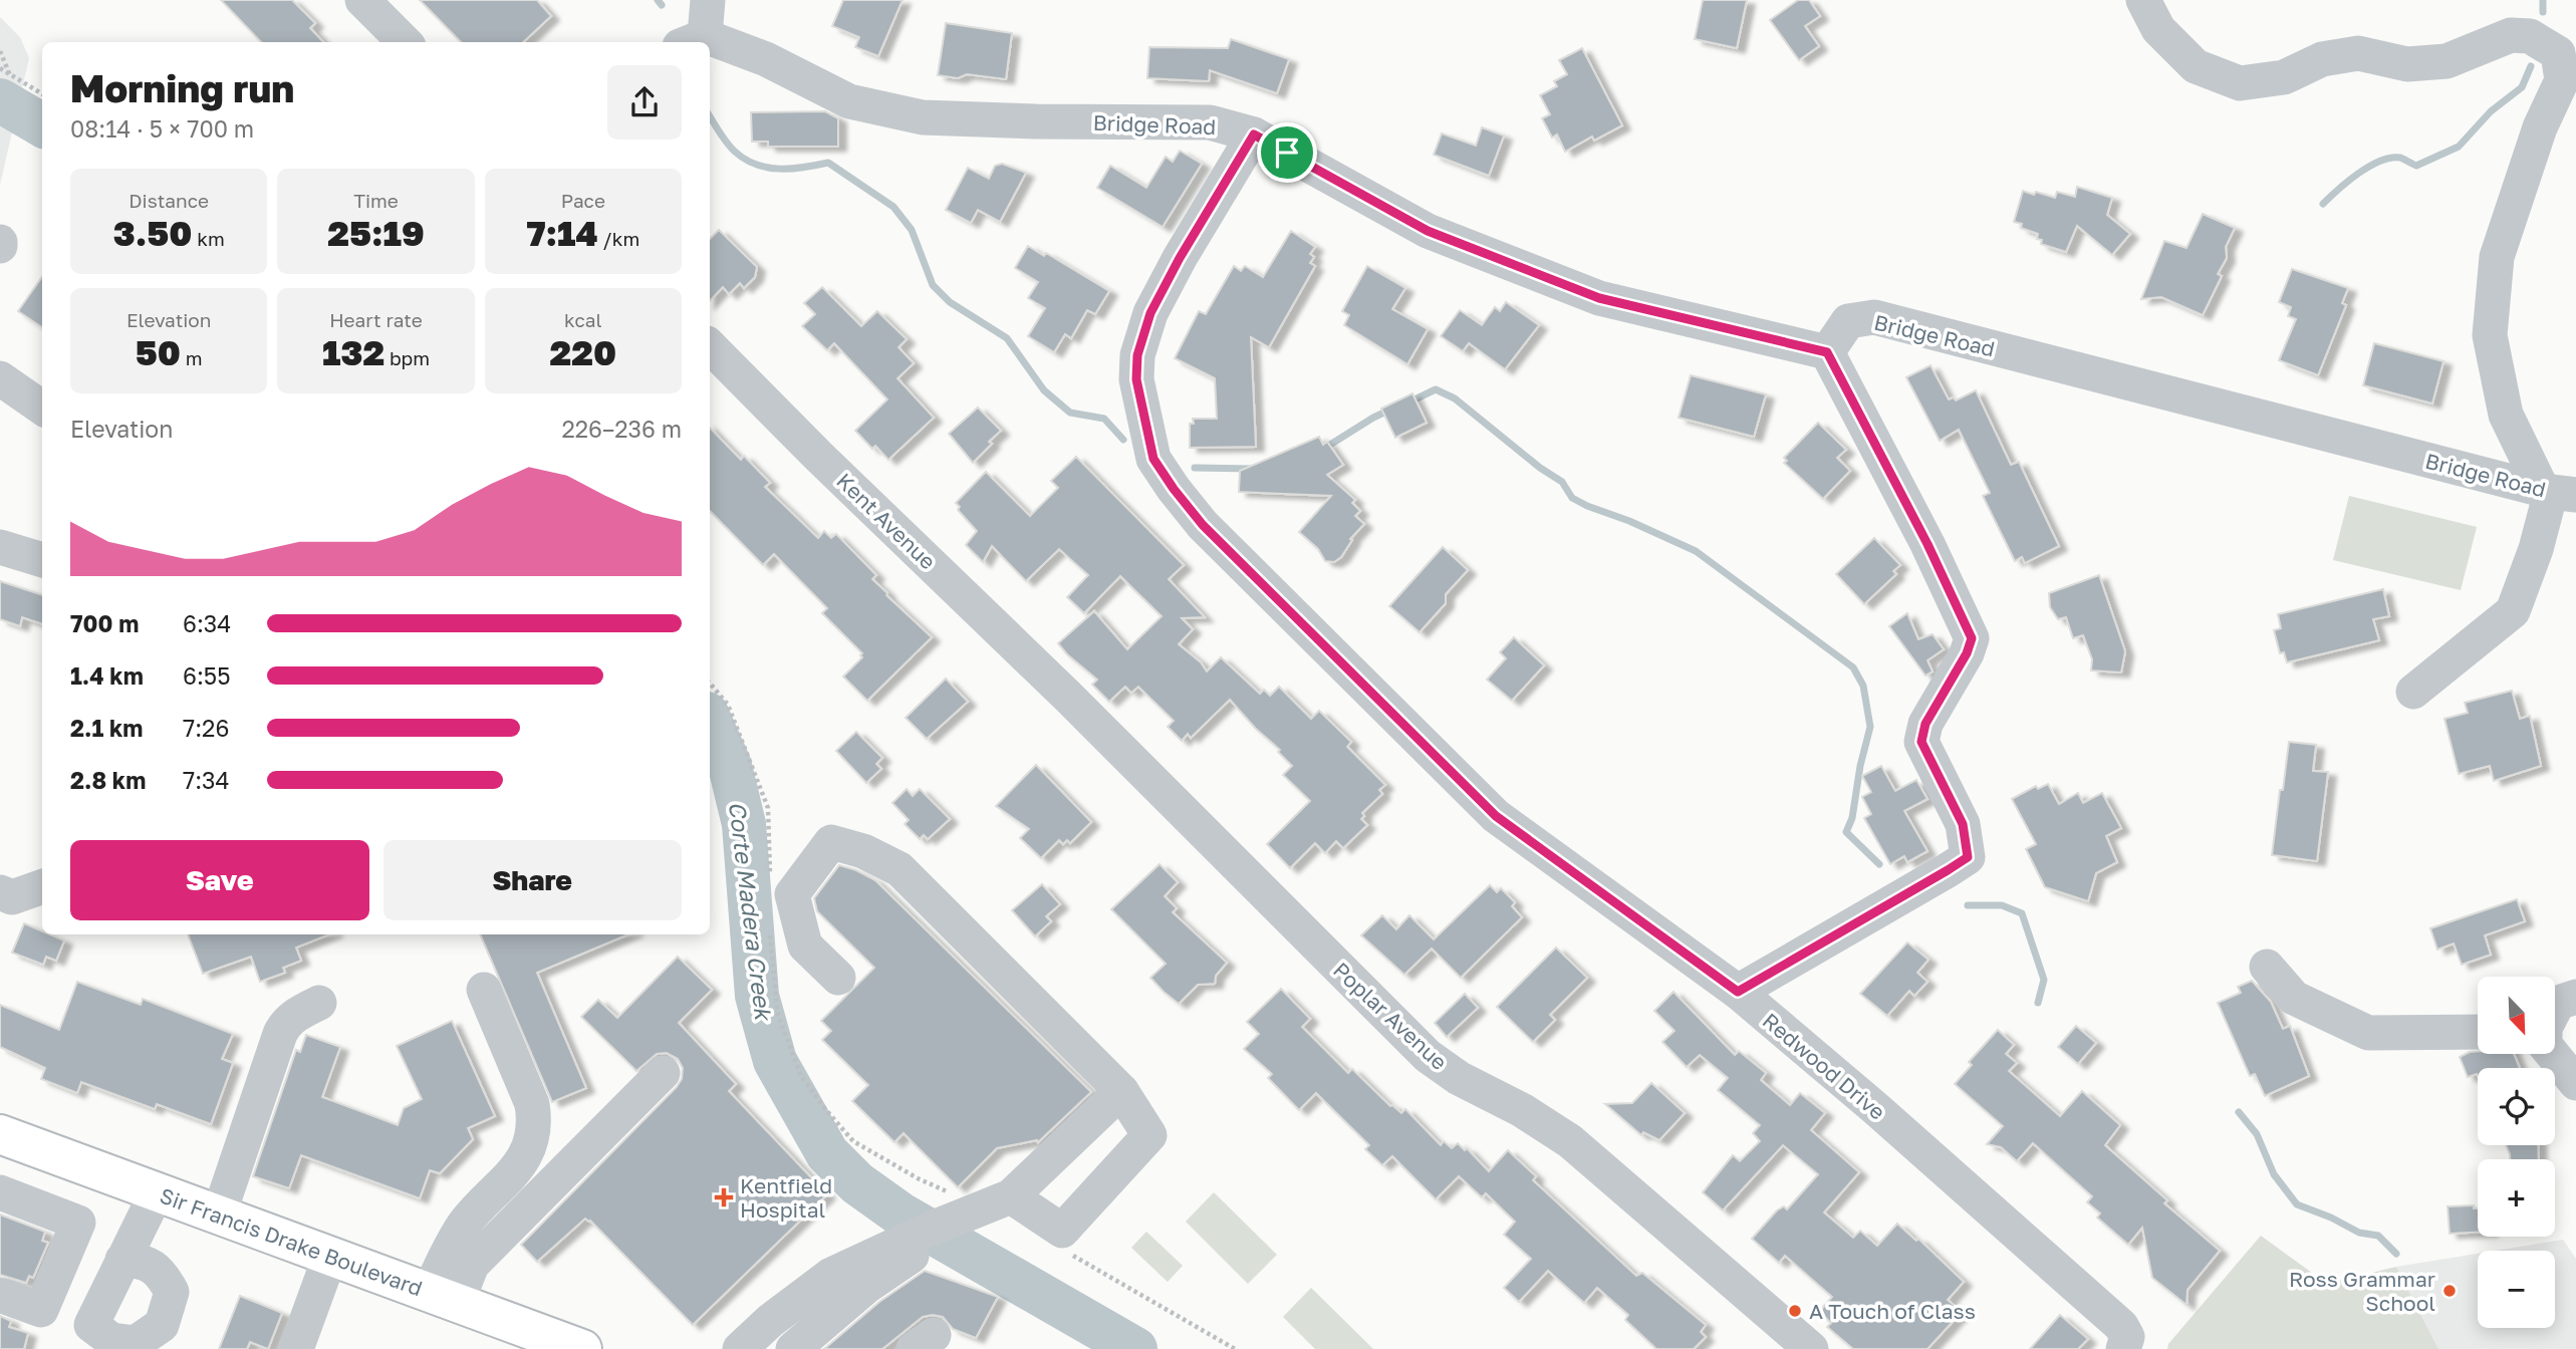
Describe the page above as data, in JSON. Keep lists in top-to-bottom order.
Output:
{
  "streets": {
    "main road": ["Sir Francis Drake Boulevard"],
    "street": [
      "Bridge Road",
      "Kent Avenue",
      "Poplar Avenue",
      "Redwood Drive"
    ]
  },
  "crossings": [
    ["Bridge Road", "Redwood Drive"],
    ["Kent Avenue", "Poplar Avenue"]
  ],
  "water": ["Corte Madera Creek"],
  "places": {
    "health": ["Kentfield Hospital"],
    "other": ["Ross Grammar School", "A Touch of Class"]
  },
  "north": "bottom right",
  "page": {
    "heading": ["Morning run", "08:14 · 5 × 700 m"],
    "stats": [
      ["Distance", "3.50 km"],
      ["Time", "25:19"],
      ["Pace", "7:14 /km"],
      ["Elevation", "50 m"],
      ["Heart rate", "132 bpm"],
      ["kcal", "220"]
    ],
    "chart": ["Elevation", "226–236 m"],
    "list": [
      {
        "name": "700 m",
        "note": "6:34"
      },
      {
        "name": "1.4 km",
        "note": "6:55"
      },
      {
        "name": "2.1 km",
        "note": "7:26"
      },
      {
        "name": "2.8 km",
        "note": "7:34"
      }
    ],
    "buttons": ["Save", "Share"],
    "map_buttons": ["+", "−"]
  }
}
